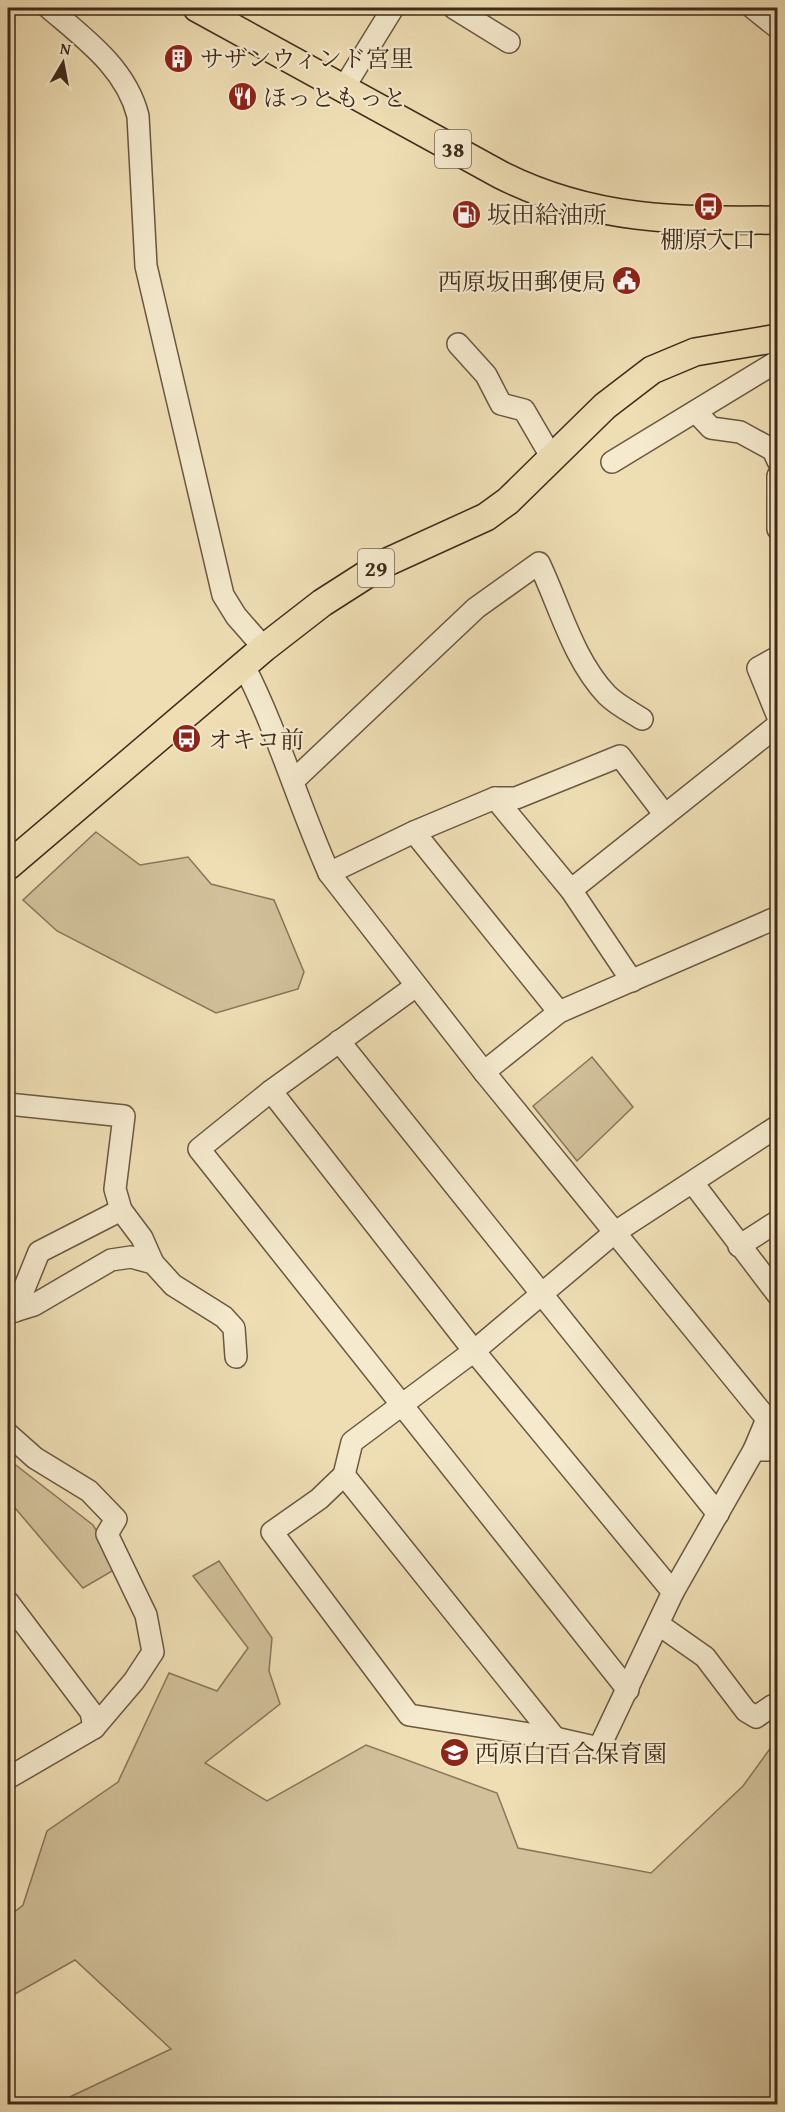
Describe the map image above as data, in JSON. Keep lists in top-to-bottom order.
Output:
{
  "streets": {
    "main road": ["38", "29"]
  },
  "places": {
    "building": ["サザンウィンド宮里"],
    "restaurant": ["ほっともっと"],
    "bus stop": ["棚原入口", "オキコ前"],
    "fuel station": ["坂田給油所"],
    "public building": ["西原坂田郵便局"],
    "school or university": ["西原白百合保育園"]
  },
  "north": "top"
}
